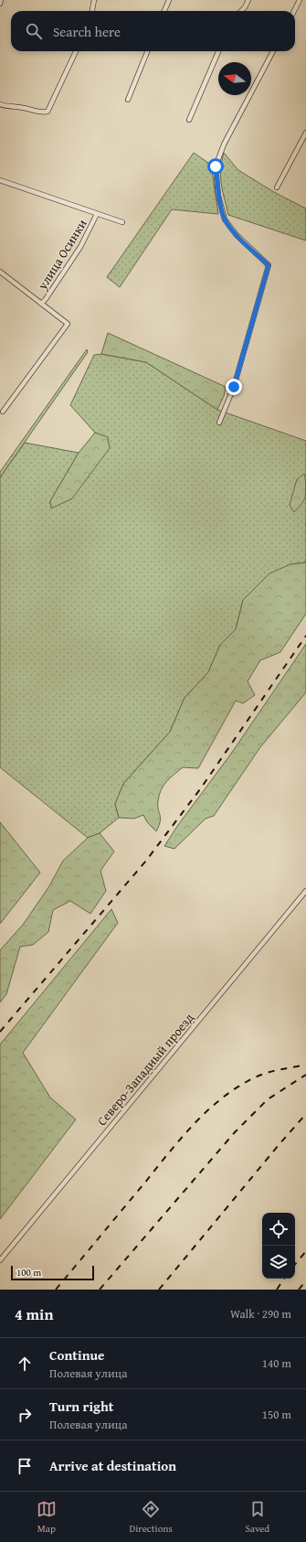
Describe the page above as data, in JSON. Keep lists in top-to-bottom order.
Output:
{
  "streets": {
    "street": ["улица Осинки", "Северо-Западный проезд"]
  },
  "scale_bar": "100 m",
  "north": "left",
  "page": {
    "search": "Search here",
    "scale": "100 m",
    "heading": ["4 min", "Walk · 290 m"],
    "list": [
      ["Continue", "Полевая улица", "140 m"],
      ["Turn right", "Полевая улица", "150 m"],
      "Arrive at destination"
    ],
    "nav": ["Map", "Directions", "Saved"]
  }
}
